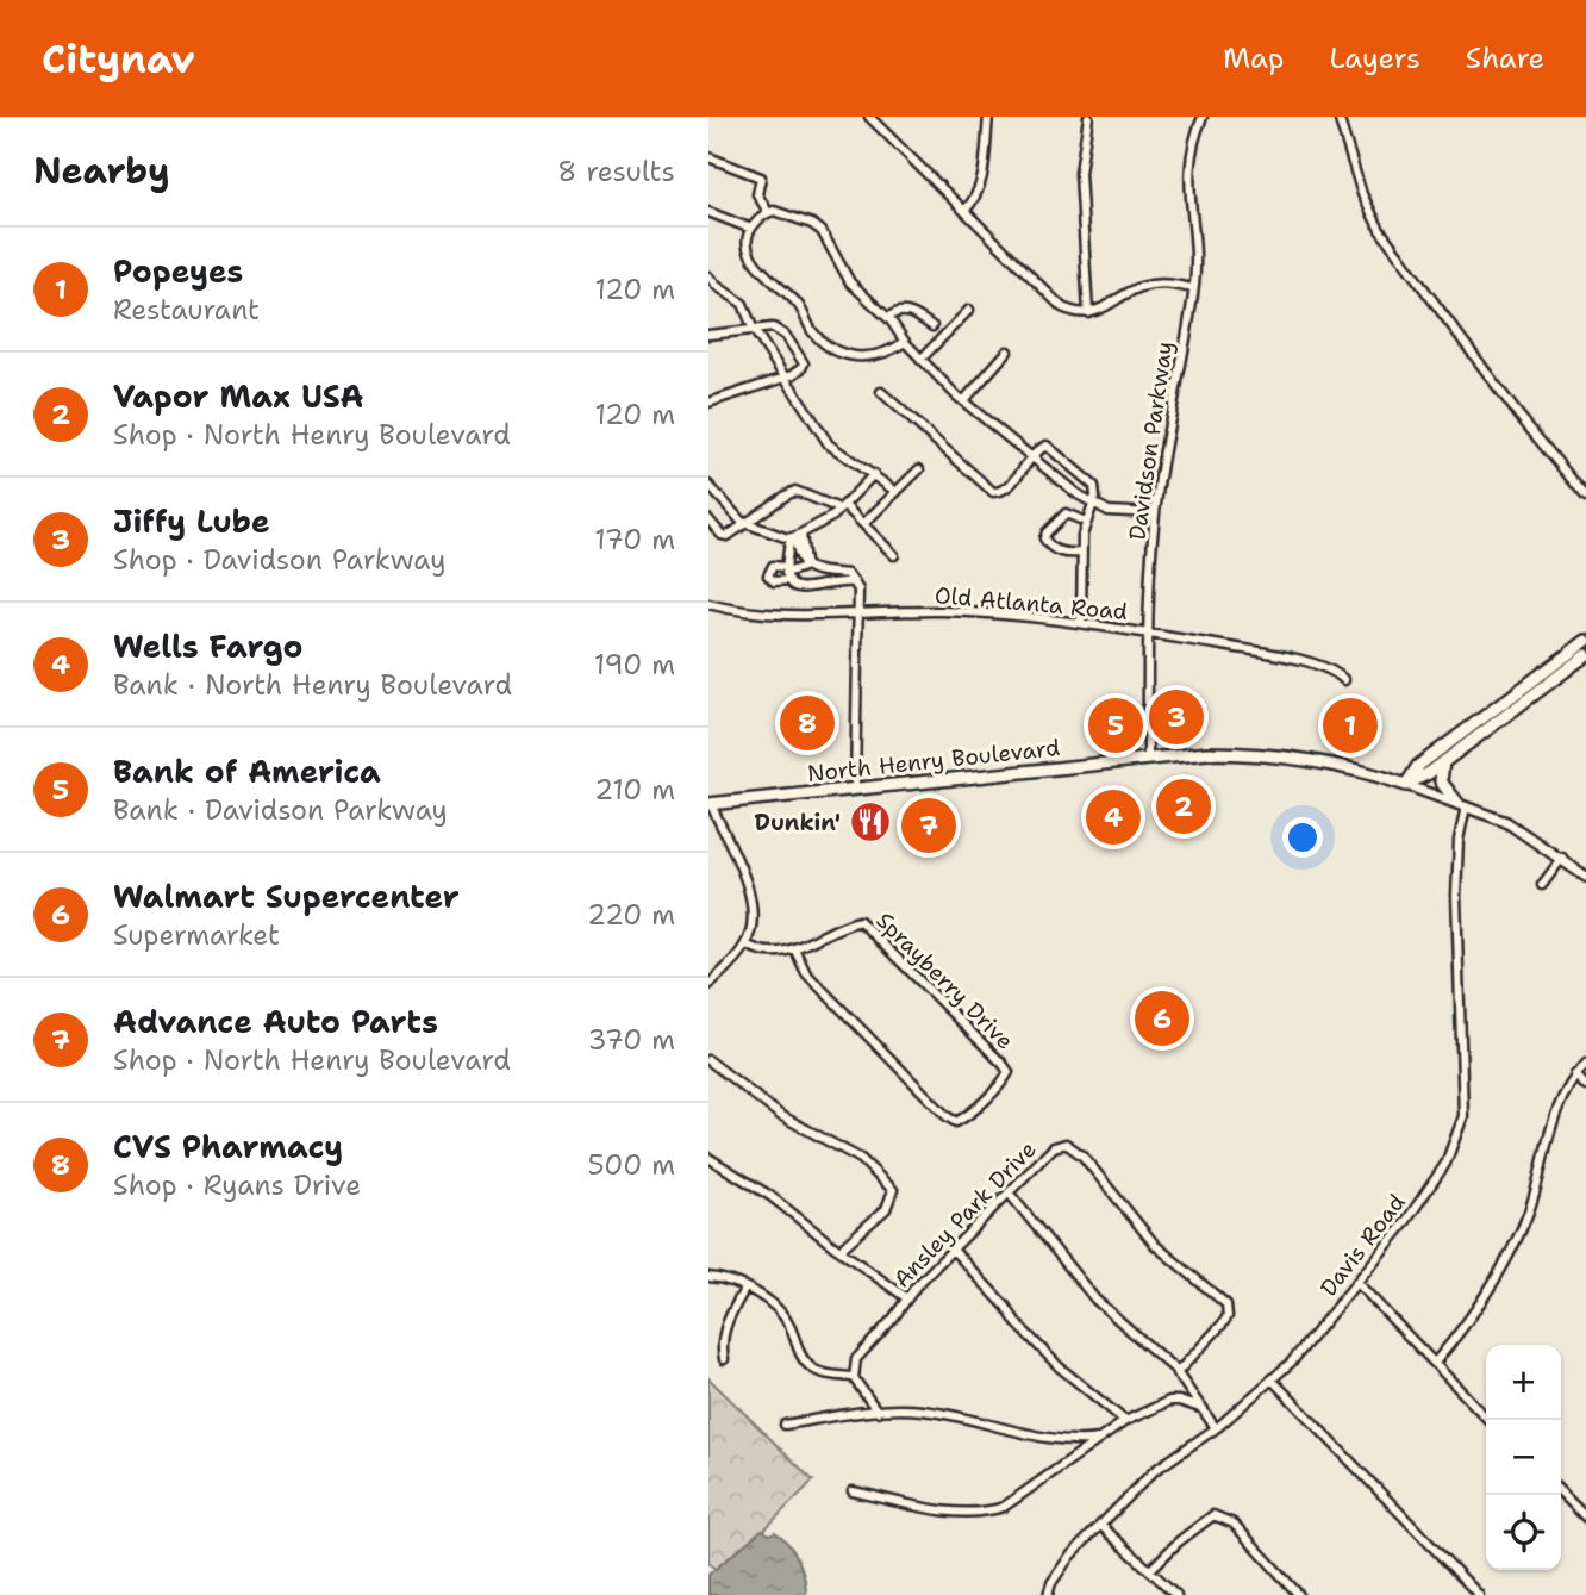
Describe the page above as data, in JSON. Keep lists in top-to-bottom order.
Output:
{
  "streets": {
    "highway": ["North Henry Boulevard"],
    "street": [
      "Davidson Parkway",
      "Old Atlanta Road",
      "Sprayberry Drive",
      "Ansley Park Drive",
      "Davis Road"
    ]
  },
  "crossings": [
    ["Davidson Parkway", "Old Atlanta Road"],
    ["Davidson Parkway", "North Henry Boulevard"],
    ["North Henry Boulevard", "Davis Road"]
  ],
  "places": {
    "restaurant": ["Dunkin'"]
  },
  "page": {
    "header": "Citynav",
    "nav": ["Map", "Layers", "Share"],
    "heading": ["Nearby", "8 results"],
    "list": [
      {
        "mark": "1",
        "name": "Popeyes",
        "note": "Restaurant",
        "value": "120 m"
      },
      {
        "mark": "2",
        "name": "Vapor Max USA",
        "note": "Shop · North Henry Boulevard",
        "value": "120 m"
      },
      {
        "mark": "3",
        "name": "Jiffy Lube",
        "note": "Shop · Davidson Parkway",
        "value": "170 m"
      },
      {
        "mark": "4",
        "name": "Wells Fargo",
        "note": "Bank · North Henry Boulevard",
        "value": "190 m"
      },
      {
        "mark": "5",
        "name": "Bank of America",
        "note": "Bank · Davidson Parkway",
        "value": "210 m"
      },
      {
        "mark": "6",
        "name": "Walmart Supercenter",
        "note": "Supermarket",
        "value": "220 m"
      },
      {
        "mark": "7",
        "name": "Advance Auto Parts",
        "note": "Shop · North Henry Boulevard",
        "value": "370 m"
      },
      {
        "mark": "8",
        "name": "CVS Pharmacy",
        "note": "Shop · Ryans Drive",
        "value": "500 m"
      }
    ],
    "pins": [
      "3",
      "8",
      "1",
      "5",
      "2",
      "4",
      "7",
      "6"
    ],
    "map_buttons": ["+", "−"]
  }
}
